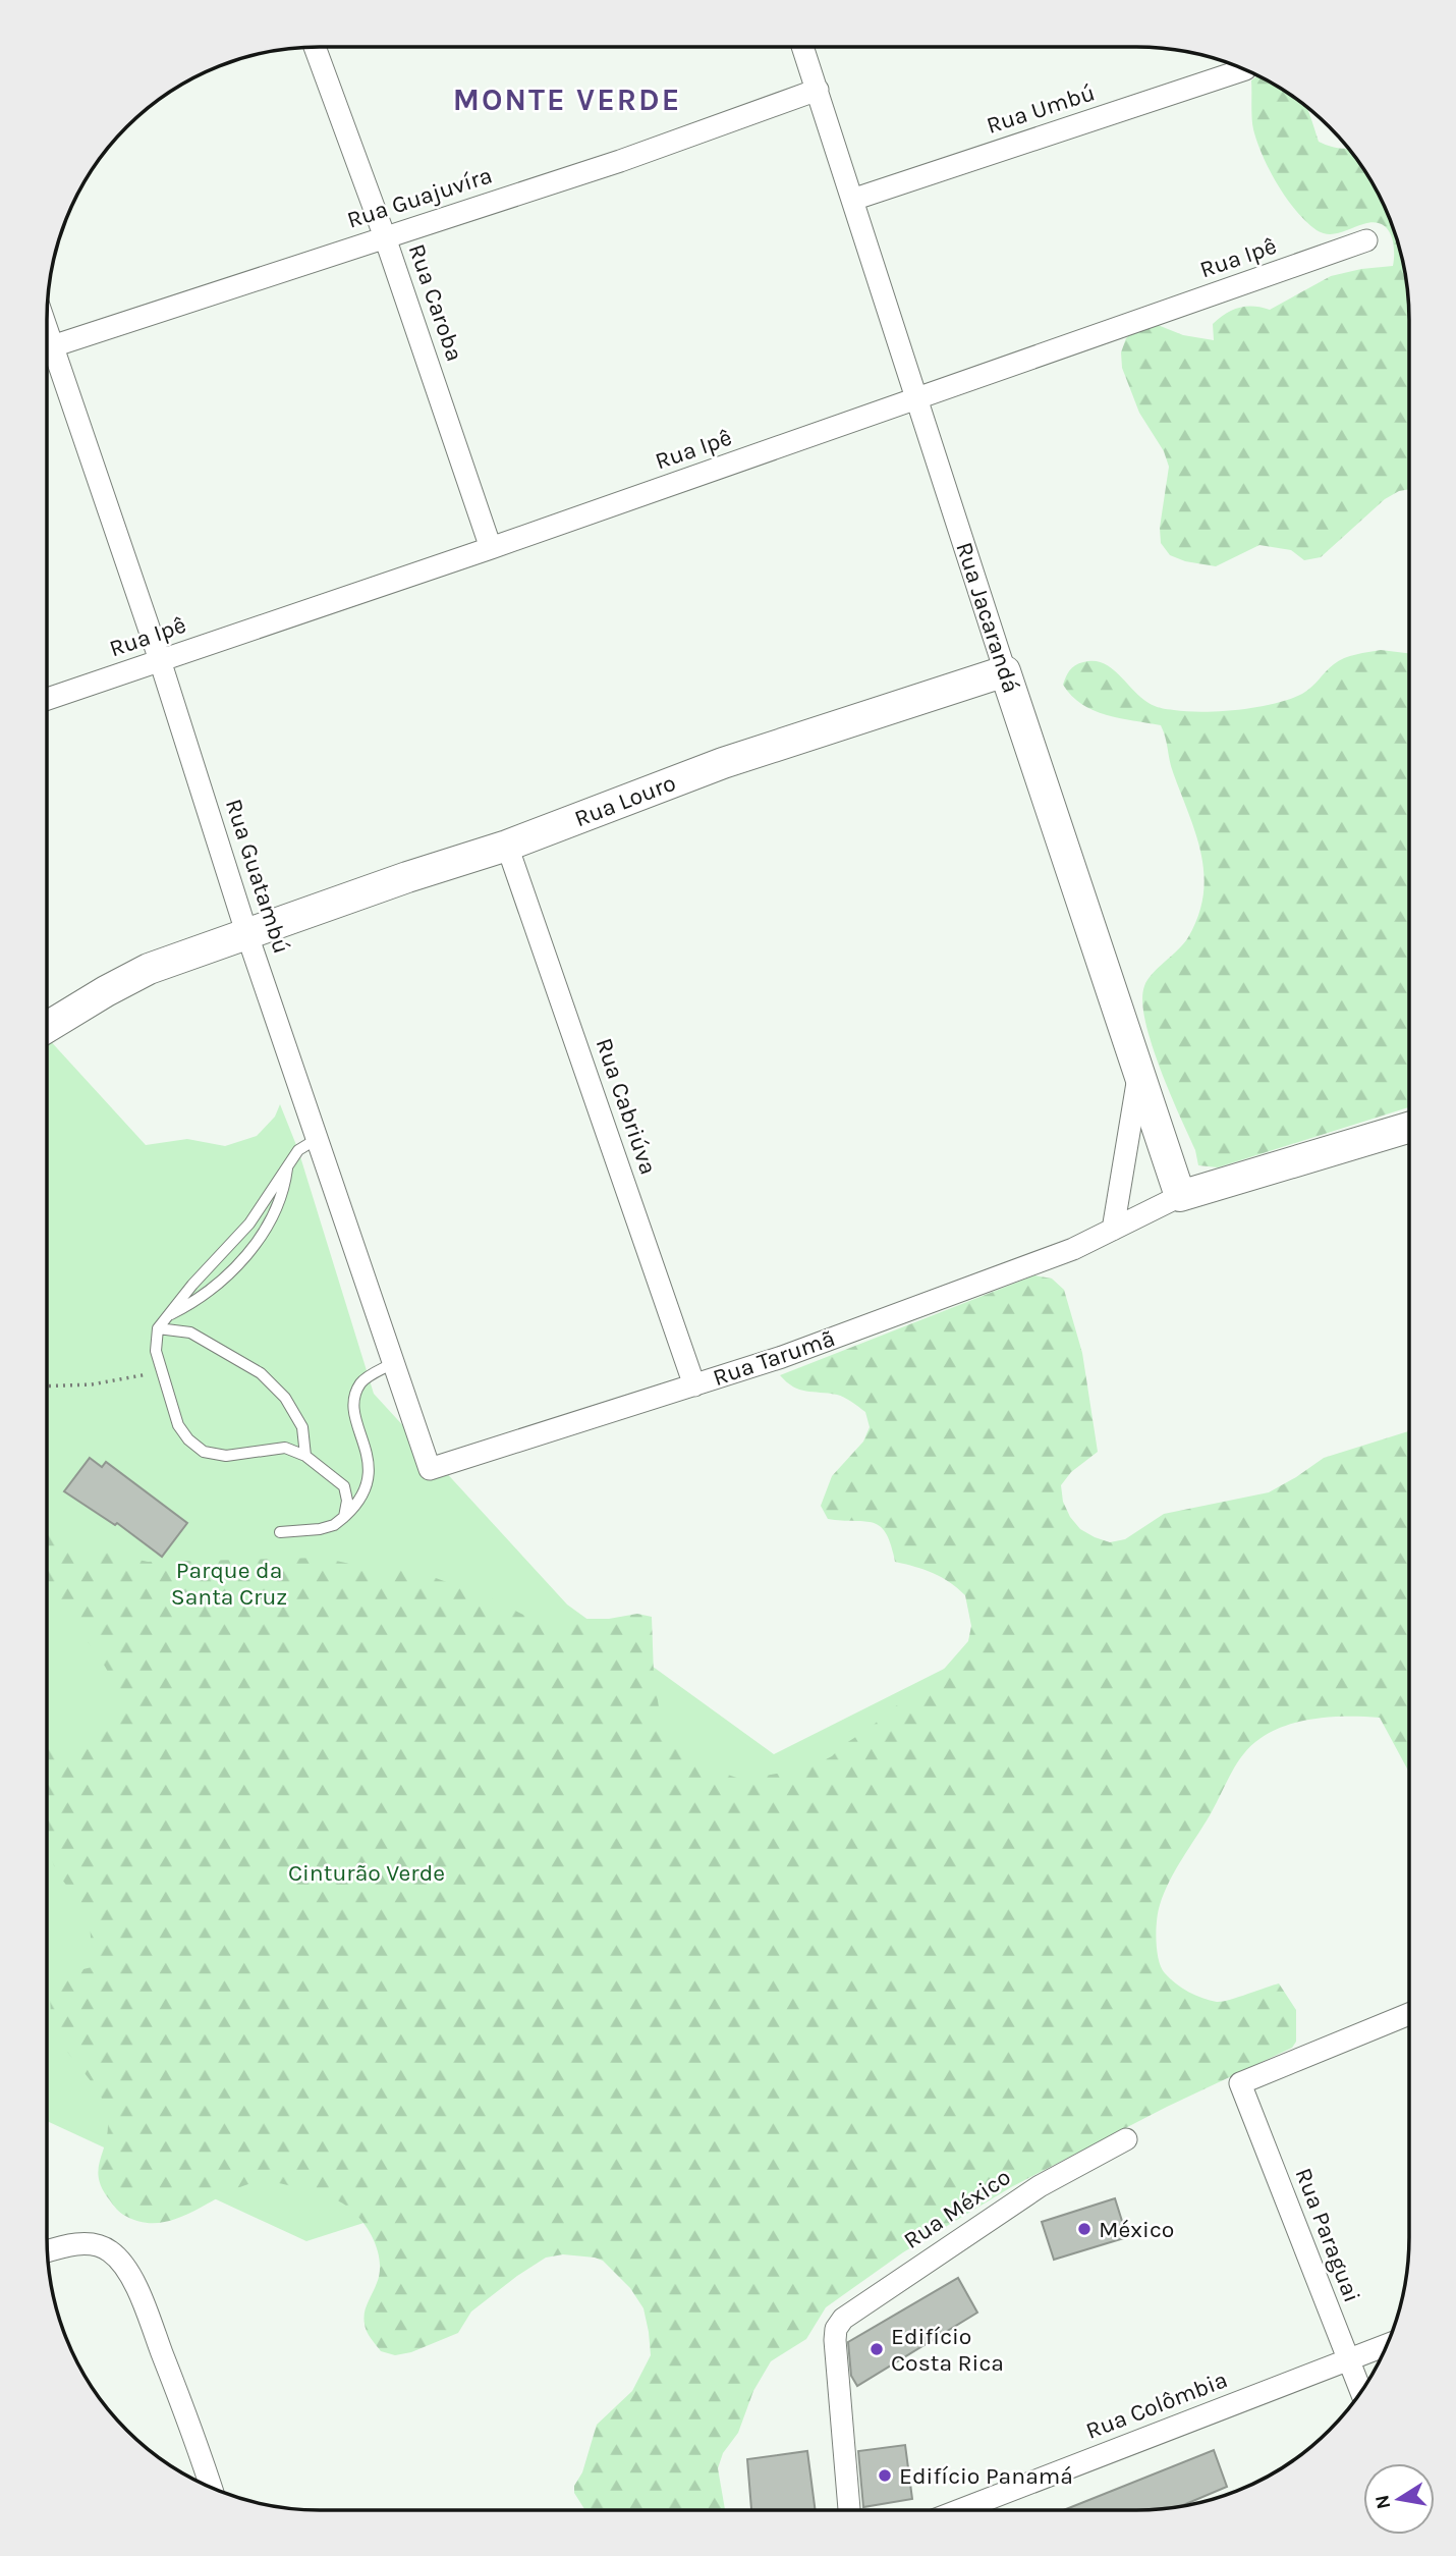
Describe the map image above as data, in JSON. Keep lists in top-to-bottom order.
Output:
{
  "streets": {
    "street": [
      "Rua Umbú",
      "Rua Guajuvíra",
      "Rua Ipê",
      "Rua Caroba",
      "Rua Jacarandá",
      "Rua Louro",
      "Rua Guatambú",
      "Rua Cabriúva",
      "Rua Tarumã",
      "Rua México",
      "Rua Paraguai",
      "Rua Colômbia"
    ]
  },
  "crossings": [
    ["Rua Umbú", "Rua Jacarandá"],
    ["Rua Guajuvíra", "Rua Caroba"],
    ["Rua Guajuvíra", "Rua Jacarandá"],
    ["Rua Ipê", "Rua Caroba"],
    ["Rua Ipê", "Rua Jacarandá"],
    ["Rua Ipê", "Rua Guatambú"],
    ["Rua Jacarandá", "Rua Louro"],
    ["Rua Jacarandá", "Rua Tarumã"],
    ["Rua Louro", "Rua Guatambú"],
    ["Rua Louro", "Rua Cabriúva"],
    ["Rua Guatambú", "Rua Tarumã"],
    ["Rua Cabriúva", "Rua Tarumã"],
    ["Rua Paraguai", "Rua Colômbia"]
  ],
  "districts": ["MONTE VERDE"],
  "parks": ["Parque da Santa Cruz", "Cinturão Verde"],
  "places": ["México", "Edifício Costa Rica", "Edifício Panamá"],
  "north": "left"
}
